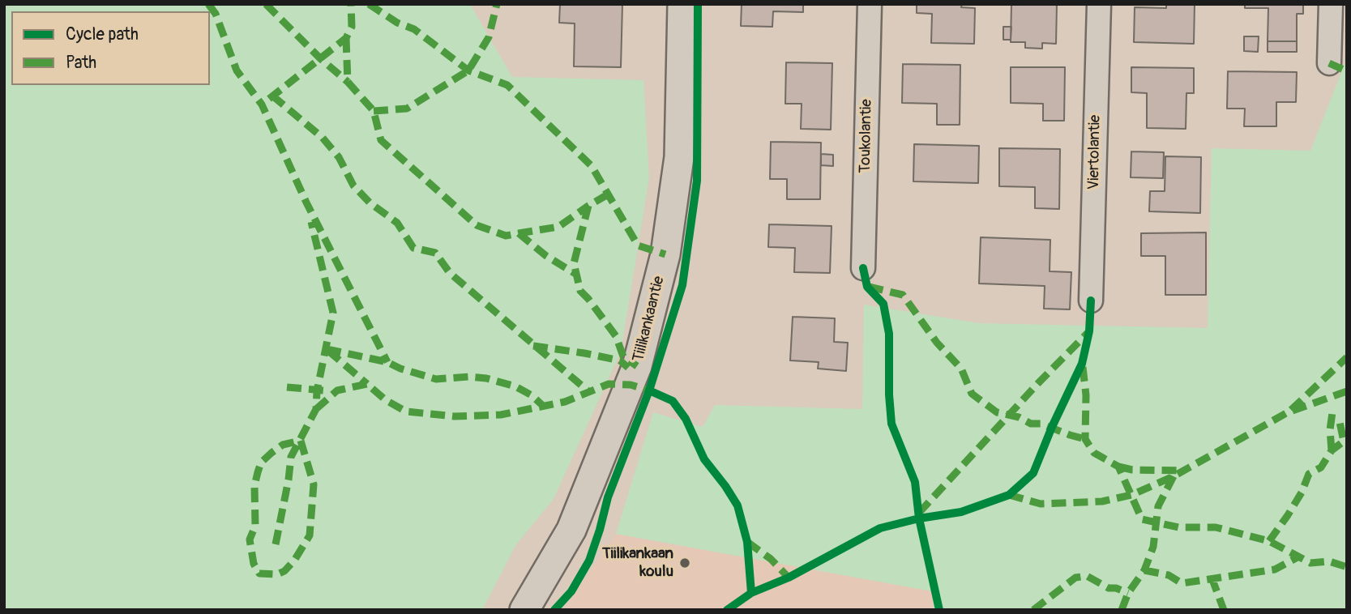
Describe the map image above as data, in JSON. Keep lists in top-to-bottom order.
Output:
{
  "streets": {
    "street": ["Toukolantie", "Viertolantie", "Tiilikankaantie"]
  },
  "places": ["Tiilikankaan koulu"],
  "legend": ["Cycle path", "Path"]
}
